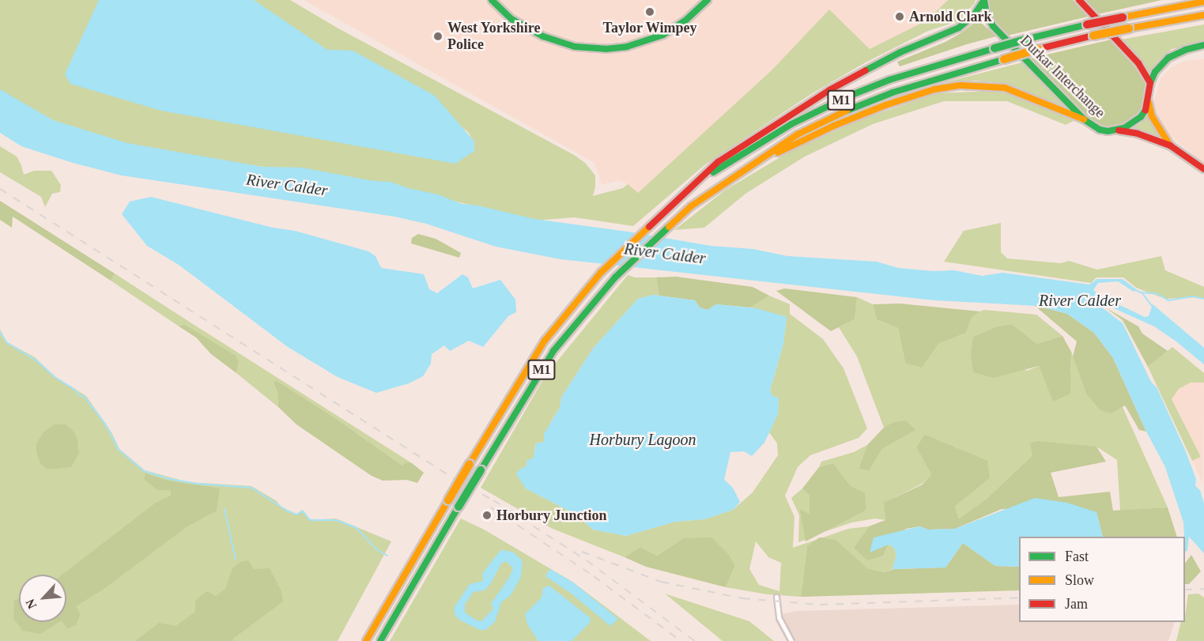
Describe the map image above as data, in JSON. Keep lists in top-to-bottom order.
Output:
{
  "streets": {
    "main road": ["Durkar Interchange", "M1"]
  },
  "water": ["River Calder", "Horbury Lagoon"],
  "places": [
    "Taylor Wimpey",
    "Arnold Clark",
    "West Yorkshire Police",
    "Horbury Junction"
  ],
  "legend": ["Fast", "Slow", "Jam"],
  "north": "bottom left"
}
